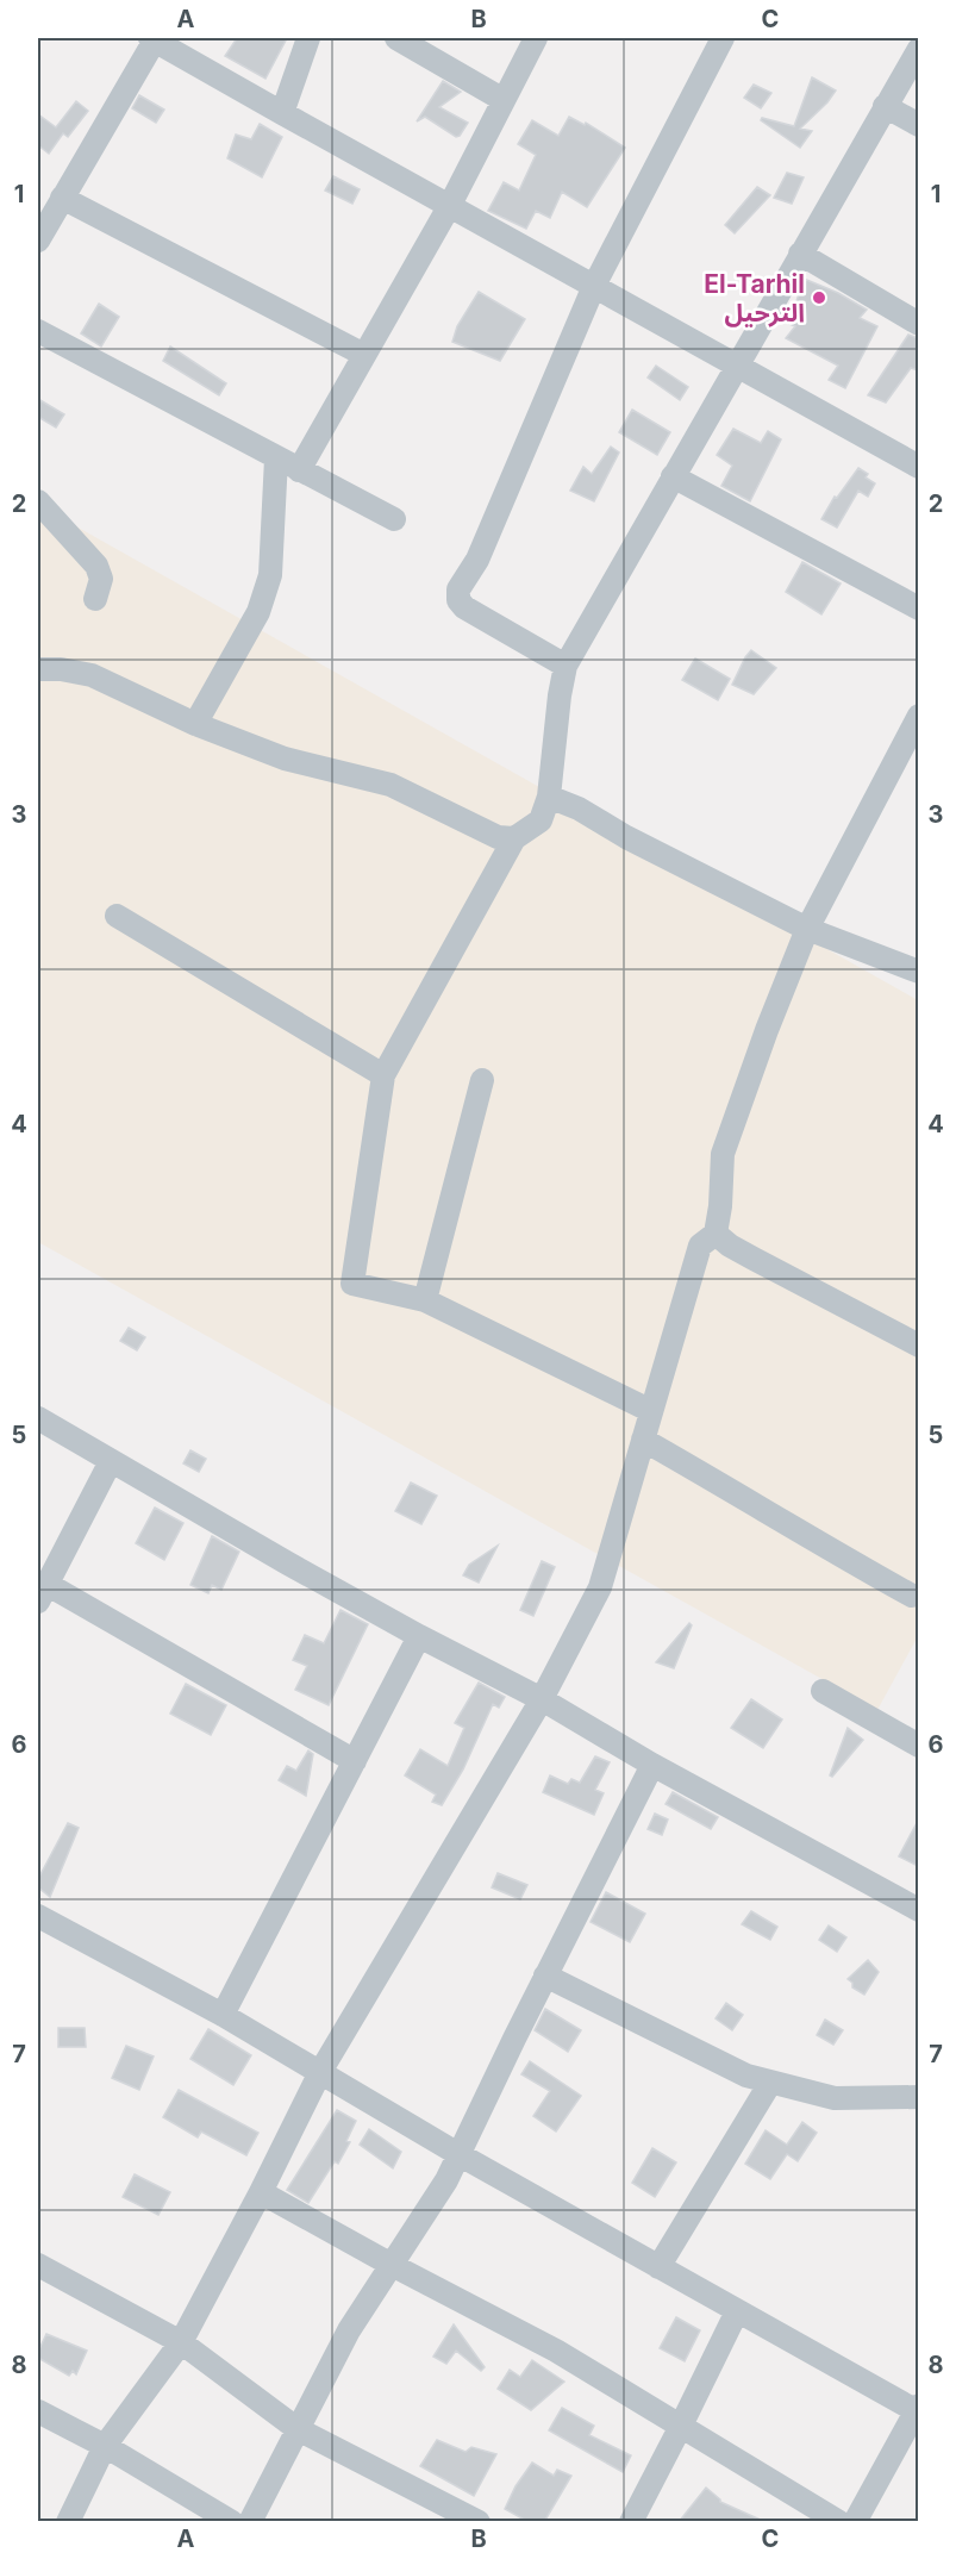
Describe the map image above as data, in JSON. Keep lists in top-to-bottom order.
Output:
{
  "places": ["El-Tarhil الترحيل"],
  "grid": {
    "columns": ["A", "B", "C"],
    "rows": [
      "1",
      "2",
      "3",
      "4",
      "5",
      "6",
      "7",
      "8"
    ]
  }
}
